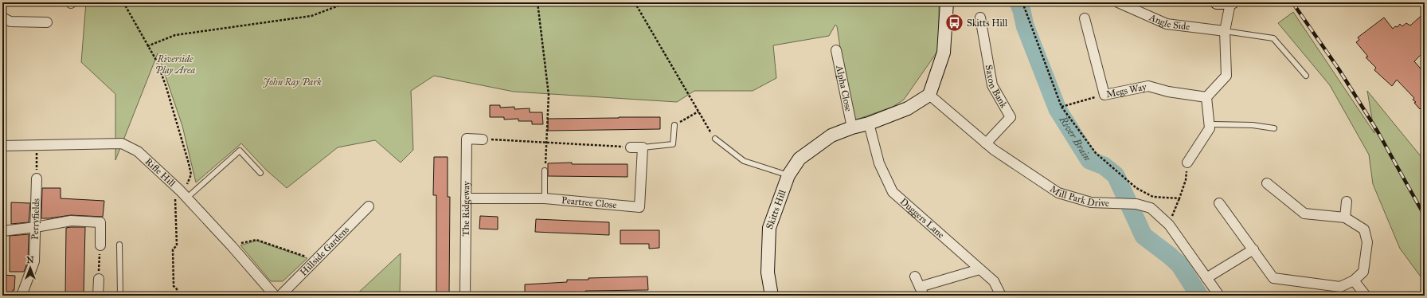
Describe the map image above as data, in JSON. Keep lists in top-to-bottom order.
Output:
{
  "streets": {
    "street": [
      "Angle Side",
      "Saxon Bank",
      "Alpha Close",
      "Megs Way",
      "Rifle Hill",
      "Mill Park Drive",
      "Peartree Close",
      "The Ridgeway",
      "Skitts Hill",
      "Duggers Lane",
      "Perryfields",
      "Hillside Gardens"
    ]
  },
  "crossings": [
    ["Saxon Bank", "Mill Park Drive"],
    ["Alpha Close", "Skitts Hill"],
    ["Mill Park Drive", "Skitts Hill"],
    ["Peartree Close", "The Ridgeway"],
    ["Skitts Hill", "Duggers Lane"]
  ],
  "water": ["River Brain"],
  "parks": ["Riverside Play Area", "John Ray Park"],
  "places": {
    "bus stop": ["Skitts Hill"]
  },
  "north": "top"
}
